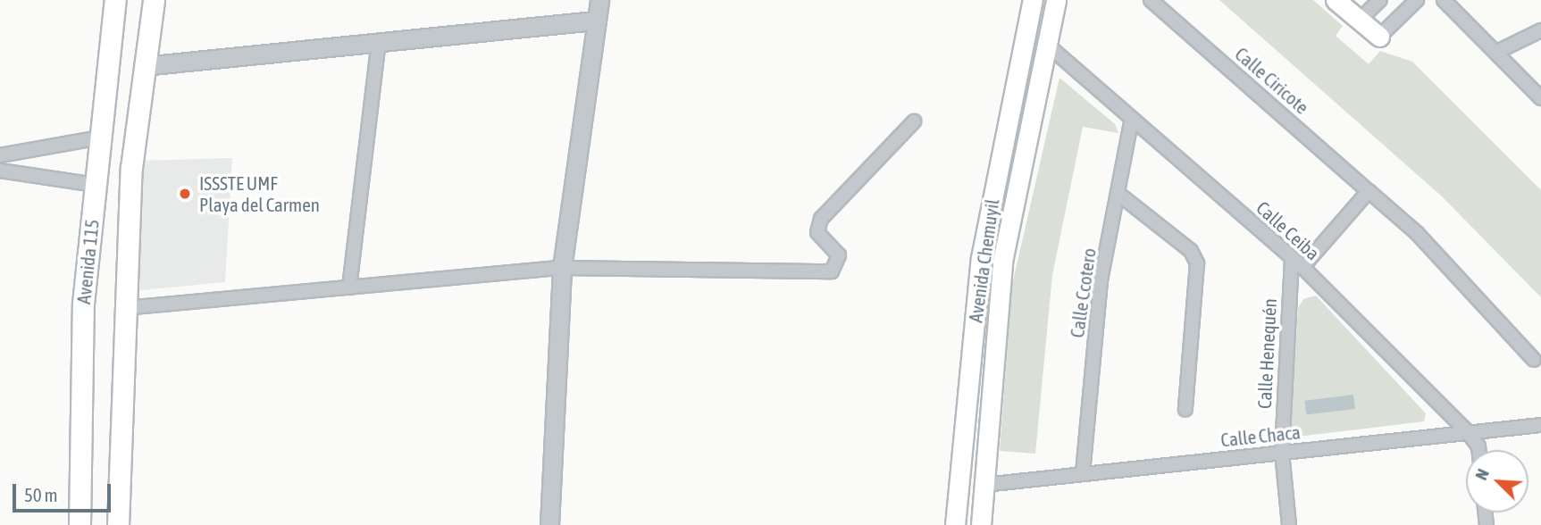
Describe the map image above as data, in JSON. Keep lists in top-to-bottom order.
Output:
{
  "streets": {
    "main road": ["Avenida Chemuyil", "Avenida 115"],
    "street": [
      "Calle Ciricote",
      "Calle Ceiba",
      "Calle Ccotero",
      "Calle Henequén",
      "Calle Chaca"
    ]
  },
  "crossings": [
    ["Calle Ceiba", "Avenida Chemuyil"],
    ["Calle Ceiba", "Calle Ccotero"],
    ["Calle Ceiba", "Calle Henequén"],
    ["Calle Ceiba", "Calle Chaca"],
    ["Avenida Chemuyil", "Calle Chaca"],
    ["Calle Ccotero", "Calle Chaca"],
    ["Calle Henequén", "Calle Chaca"]
  ],
  "places": ["ISSSTE UMF Playa del Carmen"],
  "scale_bar": "50 m",
  "north": "top left"
}
